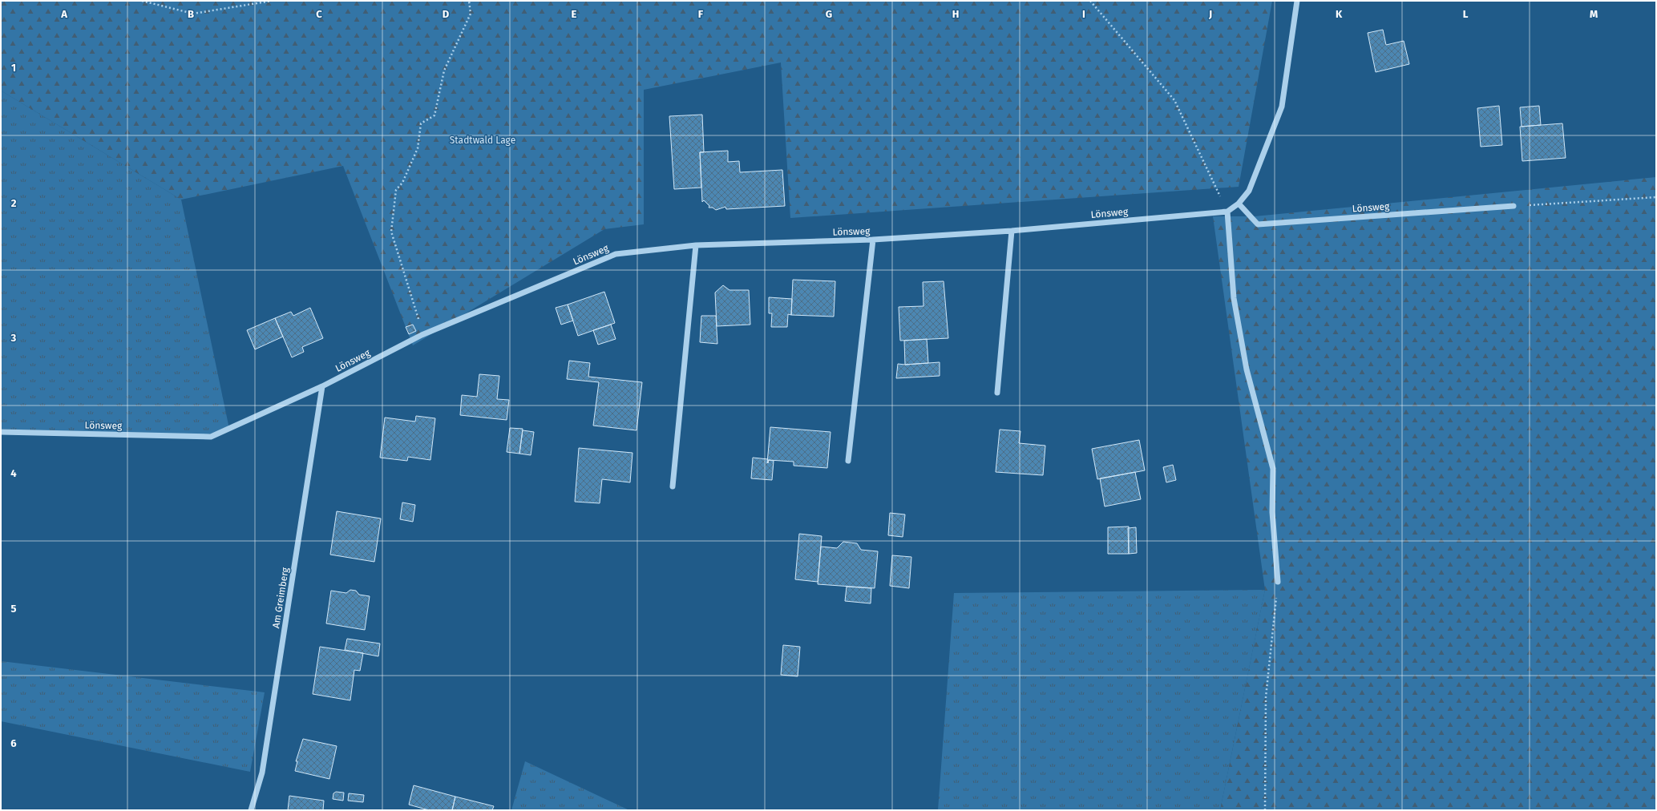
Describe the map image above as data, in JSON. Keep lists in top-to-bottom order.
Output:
{
  "streets": {
    "street": ["Lönsweg", "Am Greimberg"]
  },
  "crossings": [
    ["Lönsweg", "Am Greimberg"]
  ],
  "parks": ["Stadtwald Lage"],
  "grid": {
    "columns": [
      "A",
      "B",
      "C",
      "D",
      "E",
      "F",
      "G",
      "H",
      "I",
      "J",
      "K",
      "L",
      "M"
    ],
    "rows": [
      "1",
      "2",
      "3",
      "4",
      "5",
      "6"
    ]
  }
}
